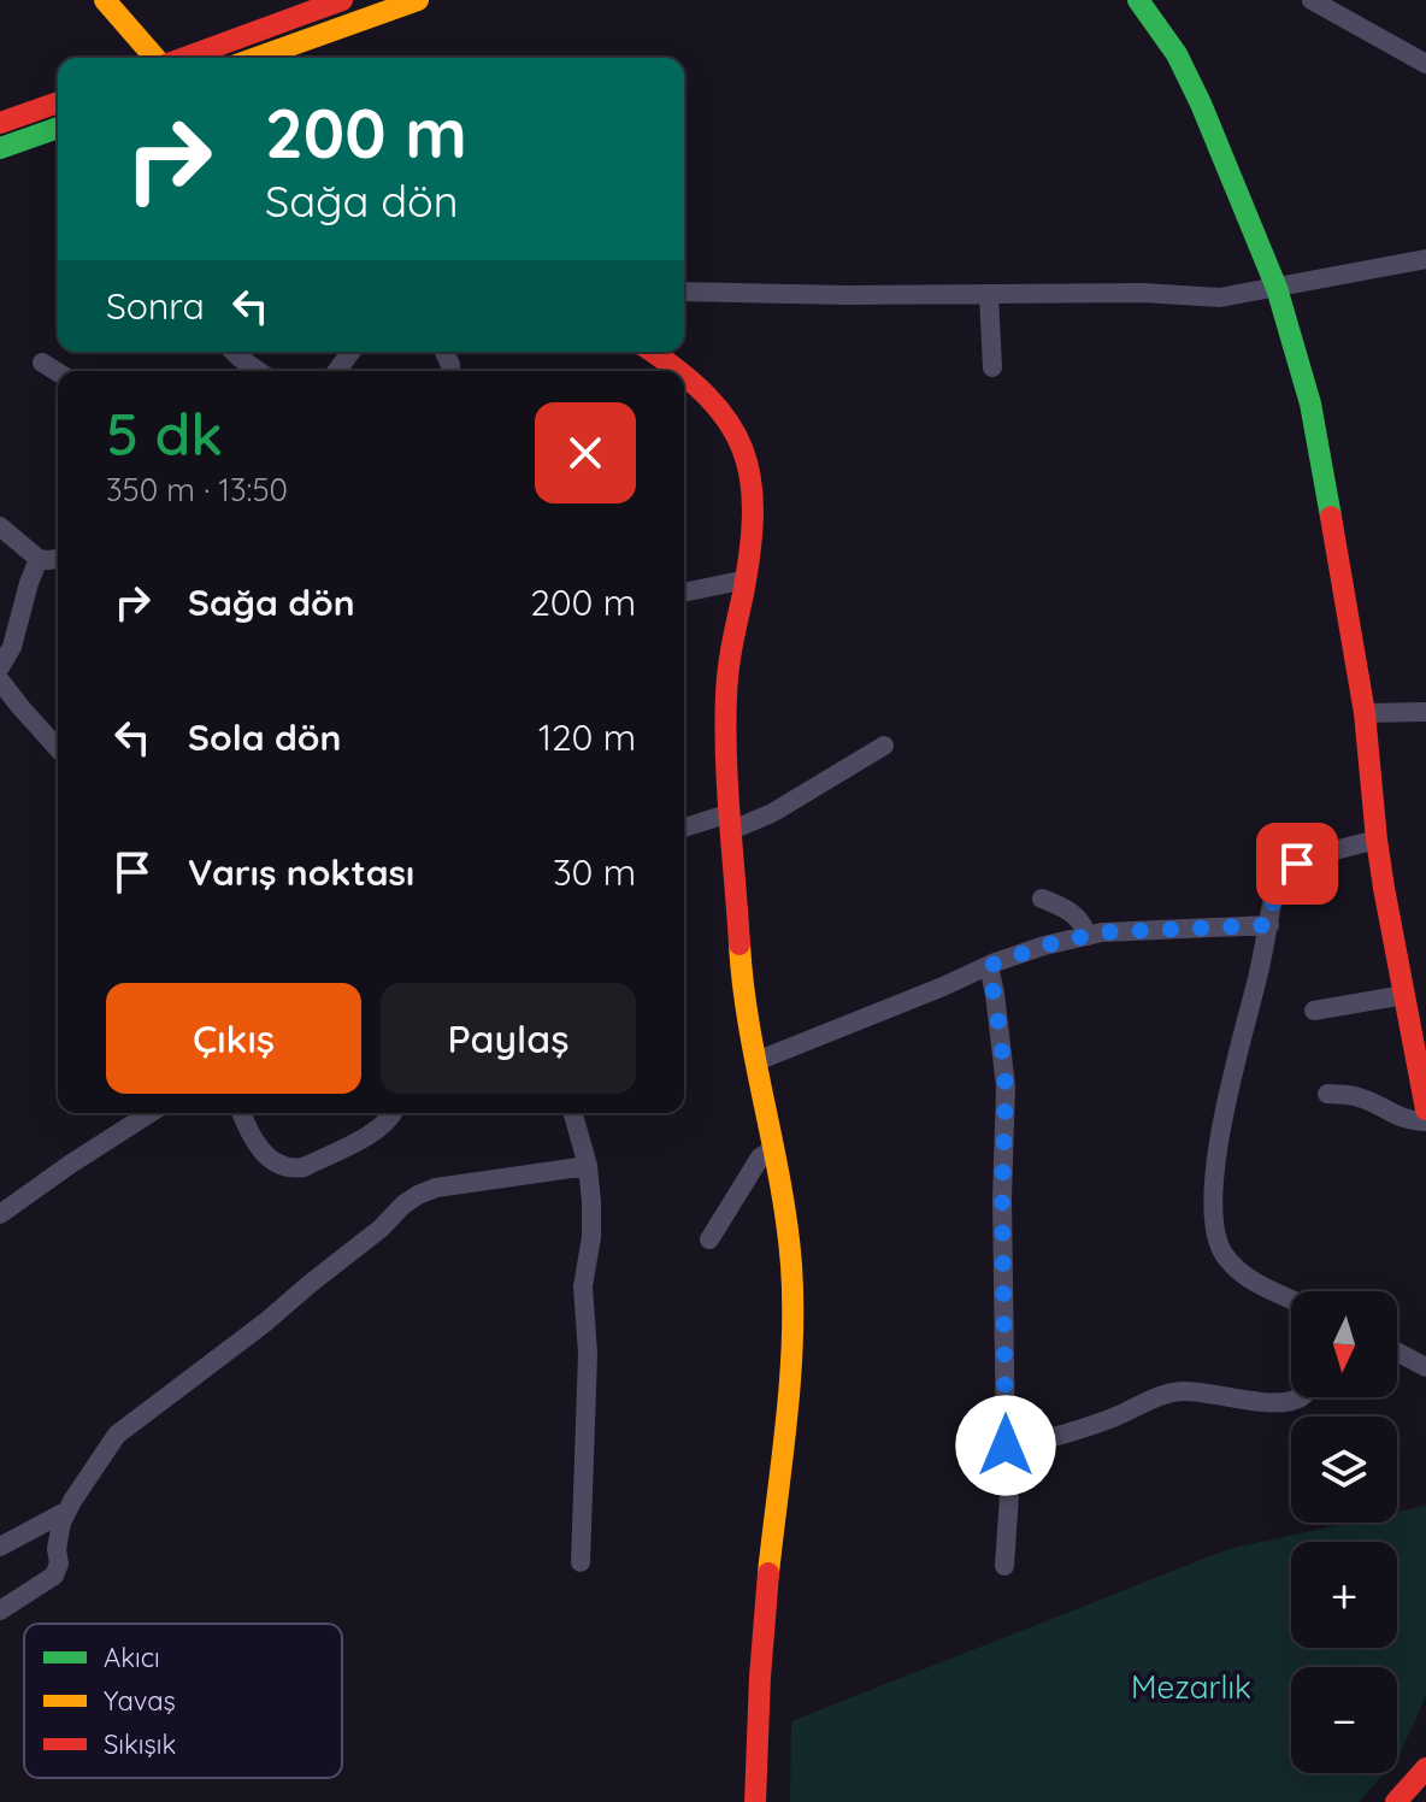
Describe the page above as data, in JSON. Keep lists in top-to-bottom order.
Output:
{
  "parks": ["Mezarlık"],
  "legend": ["Akıcı", "Yavaş", "Sıkışık"],
  "north": "bottom",
  "page": {
    "turn": ["200 m", "Sağa dön"],
    "then": "Sonra",
    "heading": ["5 dk", "350 m · 13:50"],
    "list": [
      {
        "name": "Sağa dön",
        "value": "200 m"
      },
      {
        "name": "Sola dön",
        "value": "120 m"
      },
      {
        "name": "Varış noktası",
        "value": "30 m"
      }
    ],
    "buttons": ["Çıkış", "Paylaş"],
    "map_buttons": ["+", "−"]
  }
}
